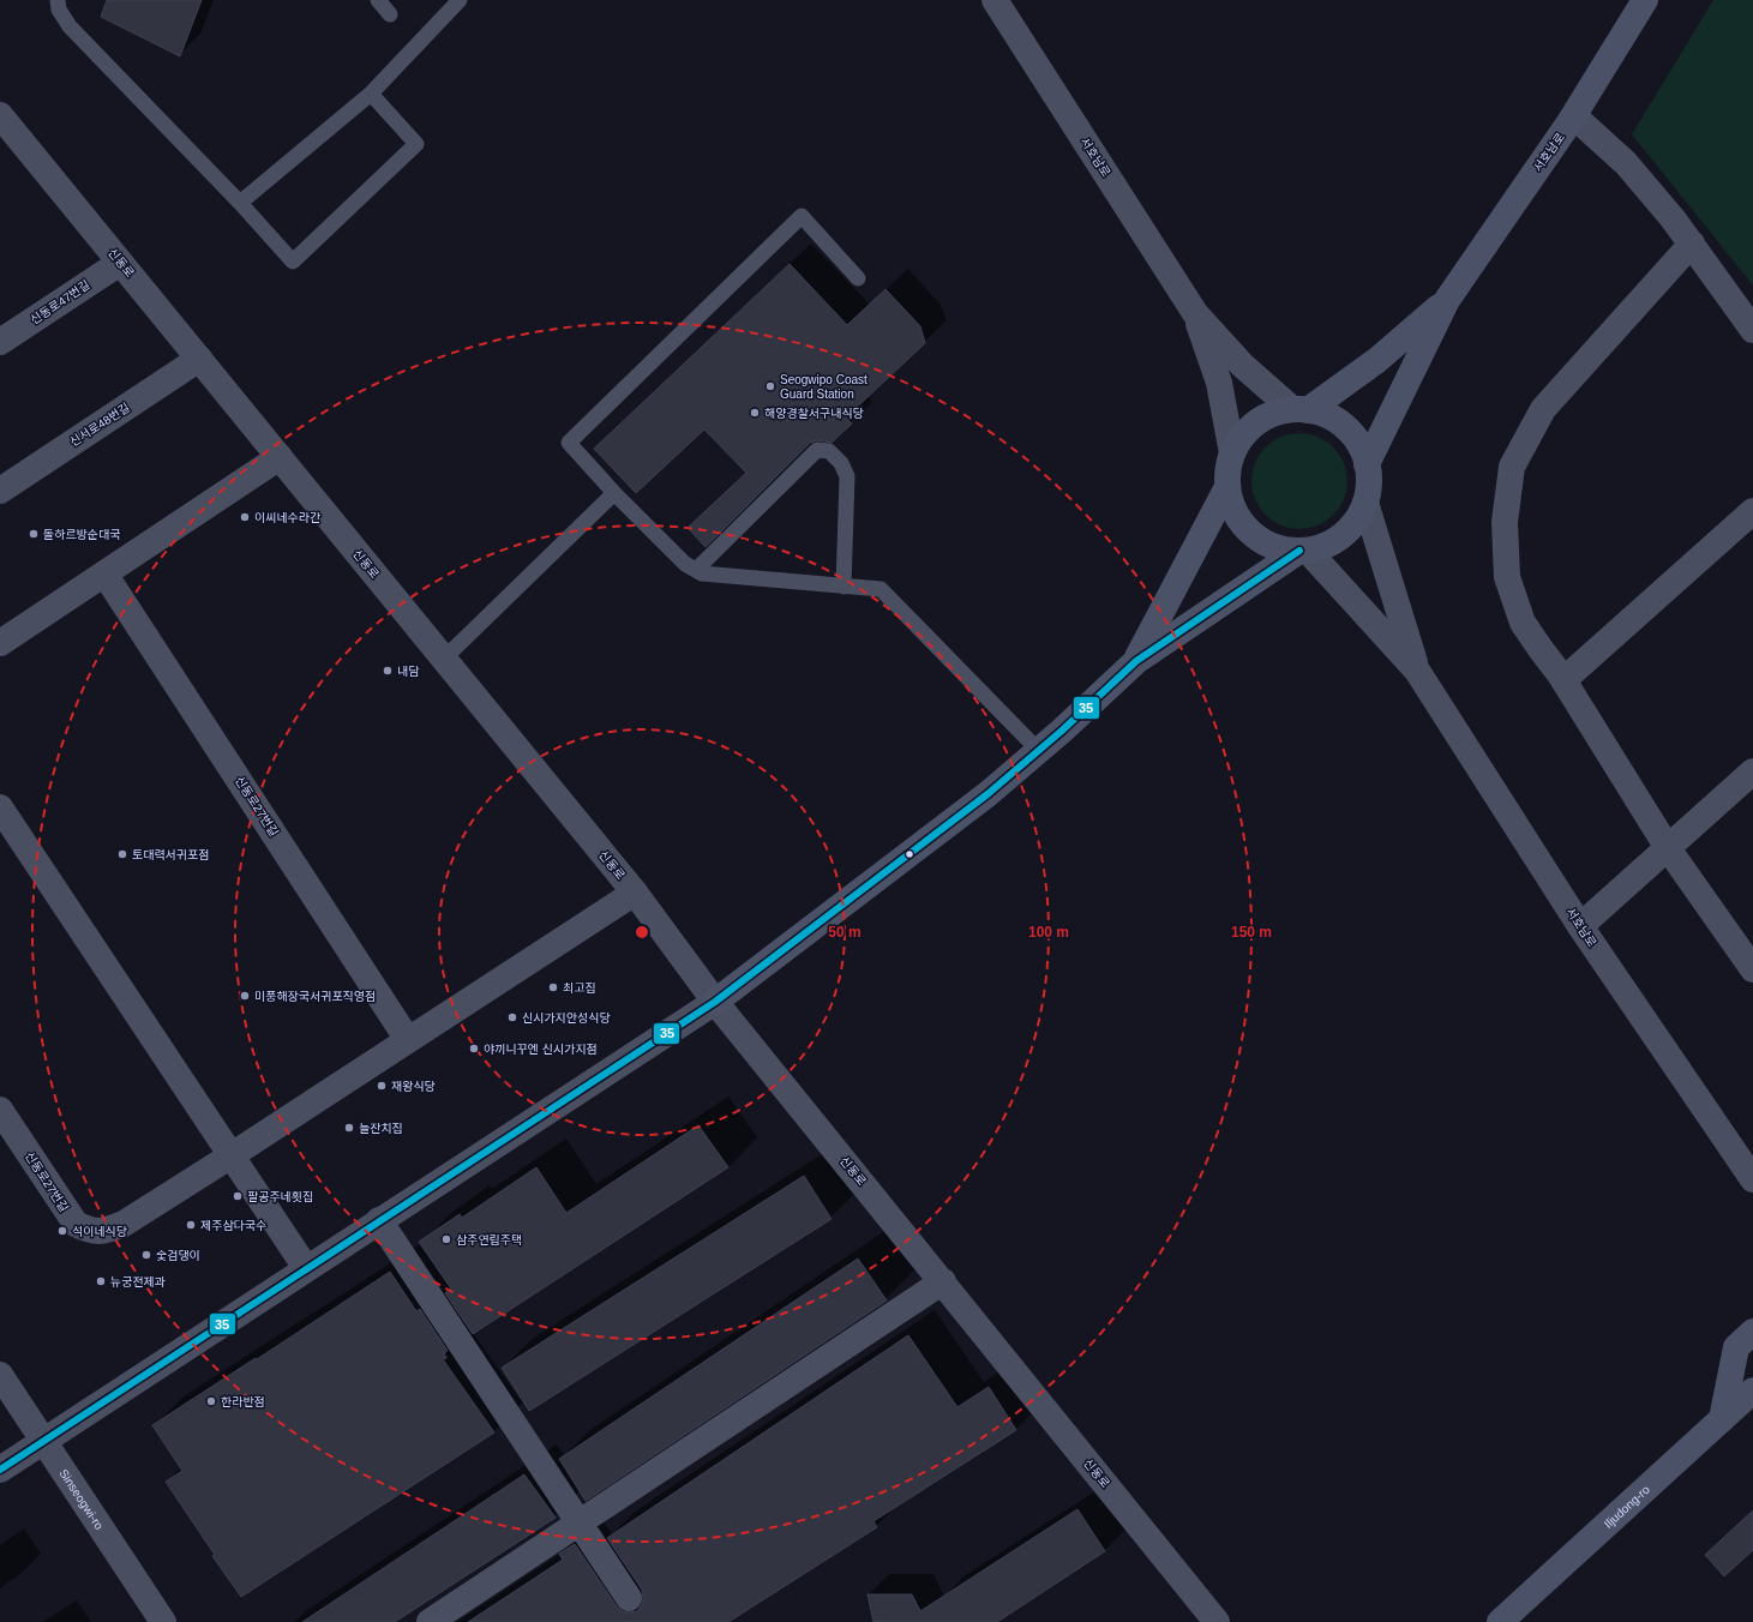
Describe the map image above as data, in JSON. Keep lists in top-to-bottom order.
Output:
{
  "streets": {
    "main road": ["서호남로", "Iljudong-ro"],
    "street": [
      "신동로",
      "신동로47번길",
      "신서로48번길",
      "신동로27번길",
      "Sinseogwi-ro"
    ]
  },
  "crossings": [
    ["신동로", "신동로47번길"],
    ["신동로", "신서로48번길"],
    ["신동로", "신동로27번길"]
  ],
  "places": [
    "Seogwipo Coast Guard Station",
    "해양경찰서구내식당",
    "이씨네수라간",
    "돌하르방순대국",
    "내담",
    "토대력서귀포점",
    "최고집",
    "미풍해장국서귀포직영점",
    "신시가지안성식당",
    "야끼니꾸엔 신시가지점",
    "재왕식당",
    "늘잔치집",
    "팔공주네횟집",
    "제주삼다국수",
    "석이네식당",
    "삼주연립주택",
    "숯검댕이",
    "뉴궁전제과",
    "한라반점"
  ],
  "lines": ["transit line 35"],
  "rings": ["50 m", "100 m", "150 m"]
}
